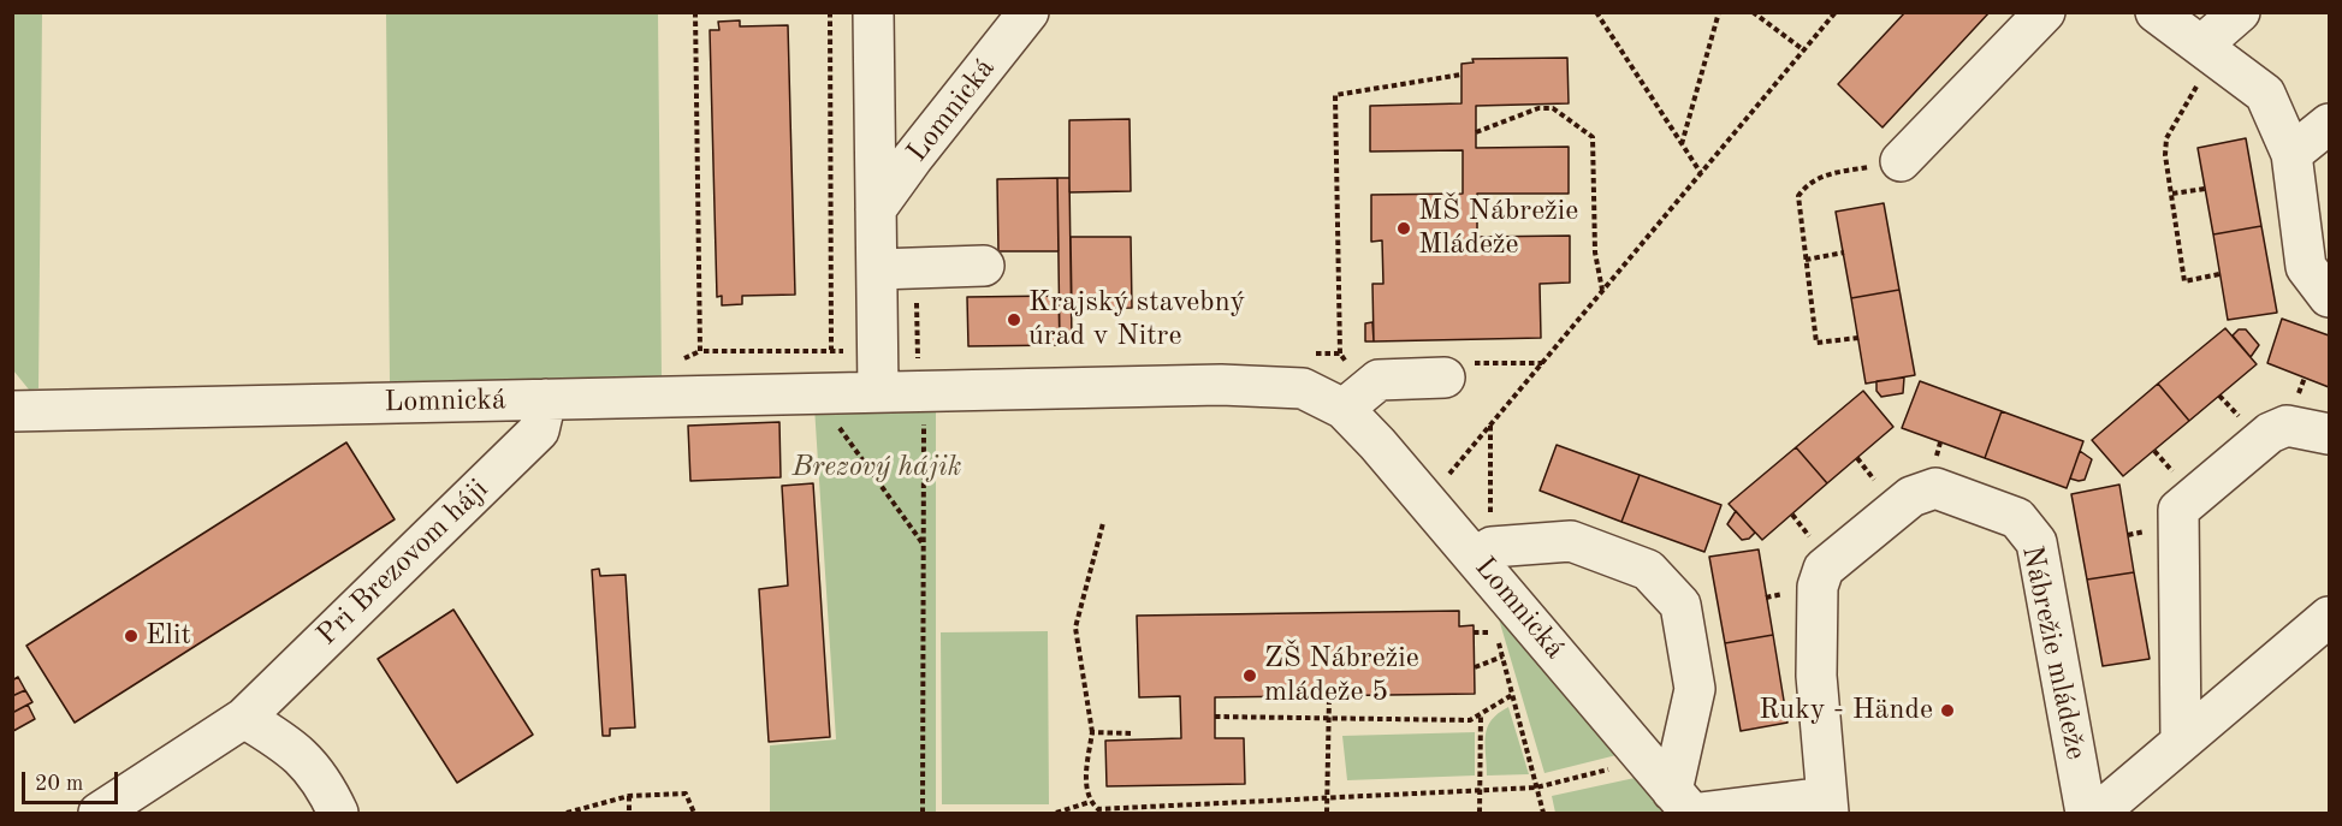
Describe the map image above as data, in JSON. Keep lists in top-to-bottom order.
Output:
{
  "streets": {
    "street": ["Lomnická", "Pri Brezovom háji", "Nábrežie mládeže"]
  },
  "crossings": [
    ["Lomnická", "Pri Brezovom háji"],
    ["Lomnická", "Nábrežie mládeže"]
  ],
  "parks": ["Brezový hájik"],
  "places": [
    "MŠ Nábrežie Mládeže",
    "Krajský stavebný úrad v Nitre",
    "Elit",
    "ZŠ Nábrežie mládeže 5",
    "Ruky - Hände"
  ],
  "scale_bar": "20 m"
}
